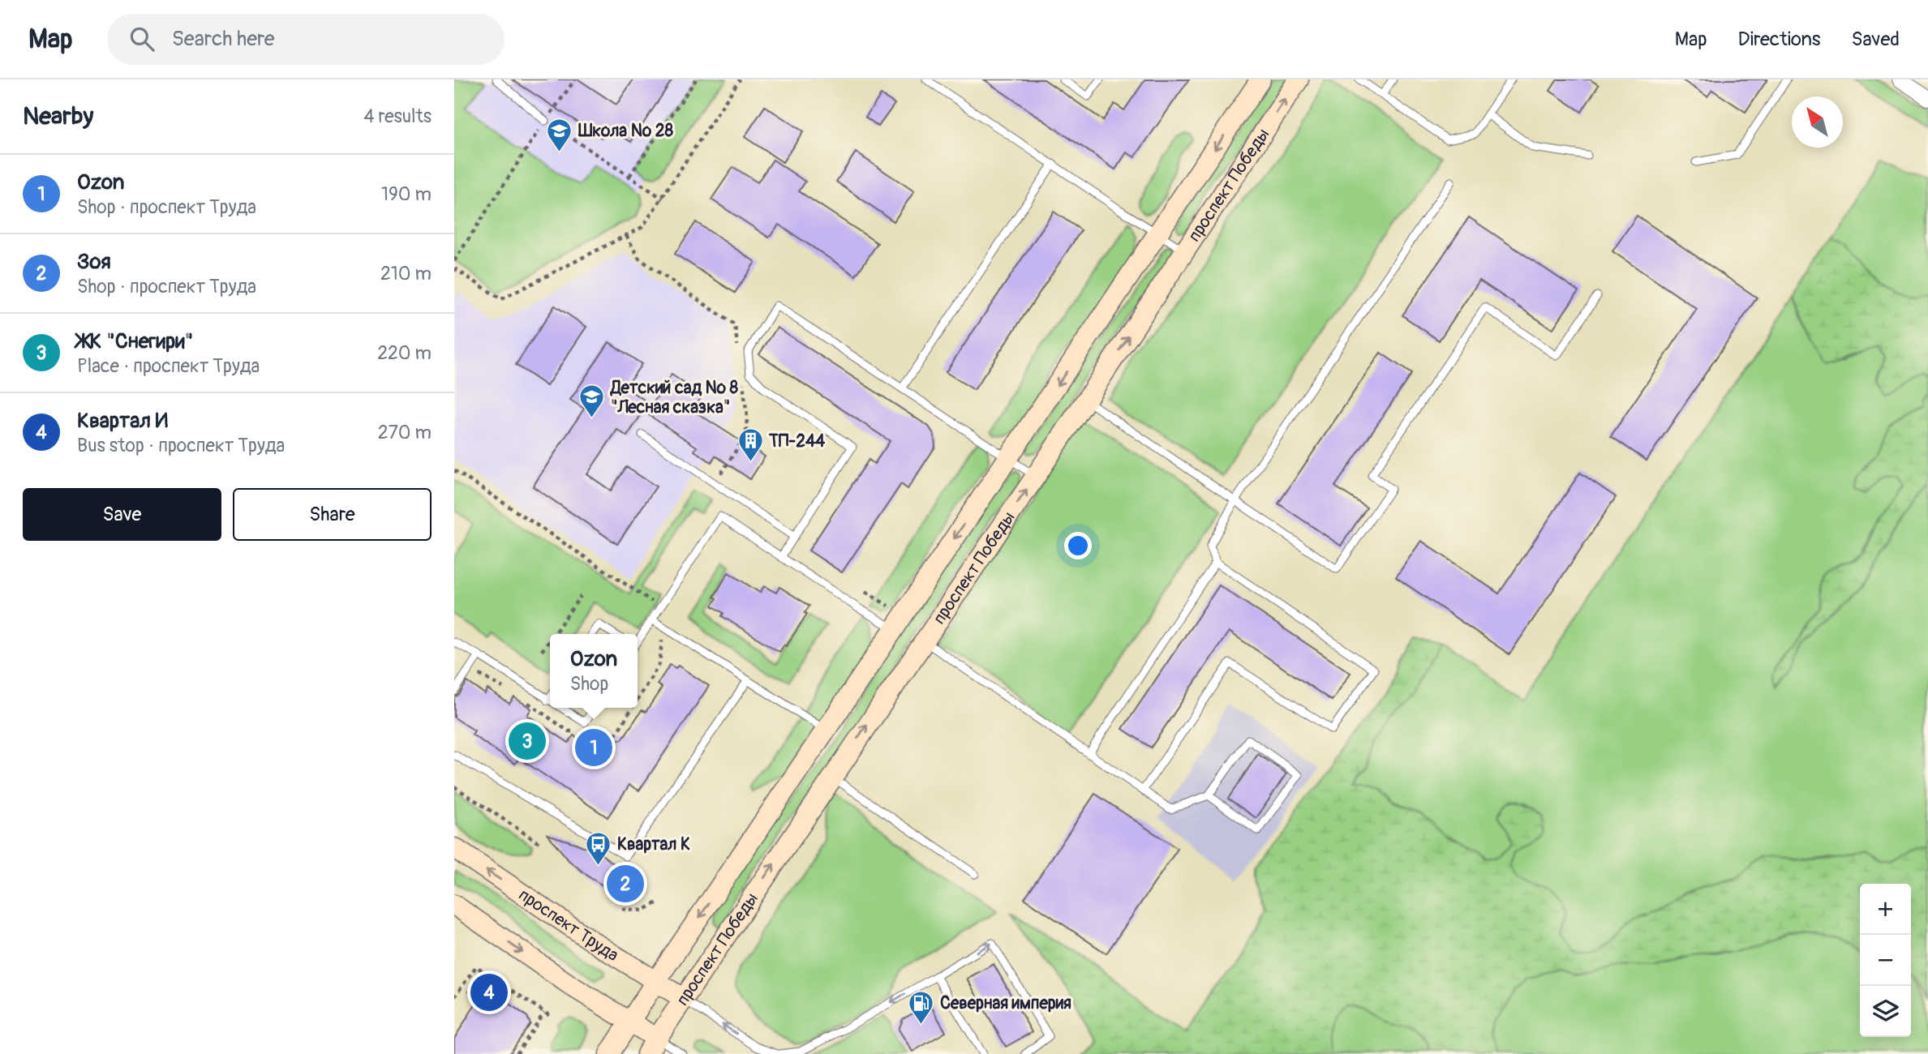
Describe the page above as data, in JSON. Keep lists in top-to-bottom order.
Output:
{
  "streets": {
    "main road": ["проспект Победы", "проспект Труда"]
  },
  "crossings": [
    ["проспект Победы", "проспект Труда"]
  ],
  "places": {
    "school or university": ["Школа № 28", "Детский сад № 8 \"Лесная сказка\""],
    "building": ["ТП-244"],
    "bus stop": ["Квартал К"],
    "fuel station": ["Северная империя"]
  },
  "north": "top left",
  "page": {
    "header": "Map",
    "search": "Search here",
    "nav": ["Map", "Directions", "Saved"],
    "heading": ["Nearby", "4 results"],
    "list": [
      {
        "mark": "1",
        "name": "Ozon",
        "note": "Shop · проспект Труда",
        "value": "190 m"
      },
      {
        "mark": "2",
        "name": "Зоя",
        "note": "Shop · проспект Труда",
        "value": "210 m"
      },
      {
        "mark": "3",
        "name": "ЖК \"Снегири\"",
        "note": "Place · проспект Труда",
        "value": "220 m"
      },
      {
        "mark": "4",
        "name": "Квартал И",
        "note": "Bus stop · проспект Труда",
        "value": "270 m"
      }
    ],
    "buttons": ["Save", "Share"],
    "popup": ["Ozon", "Shop"],
    "pins": [
      "3",
      "1",
      "2",
      "4"
    ],
    "map_buttons": ["+", "−"]
  }
}
